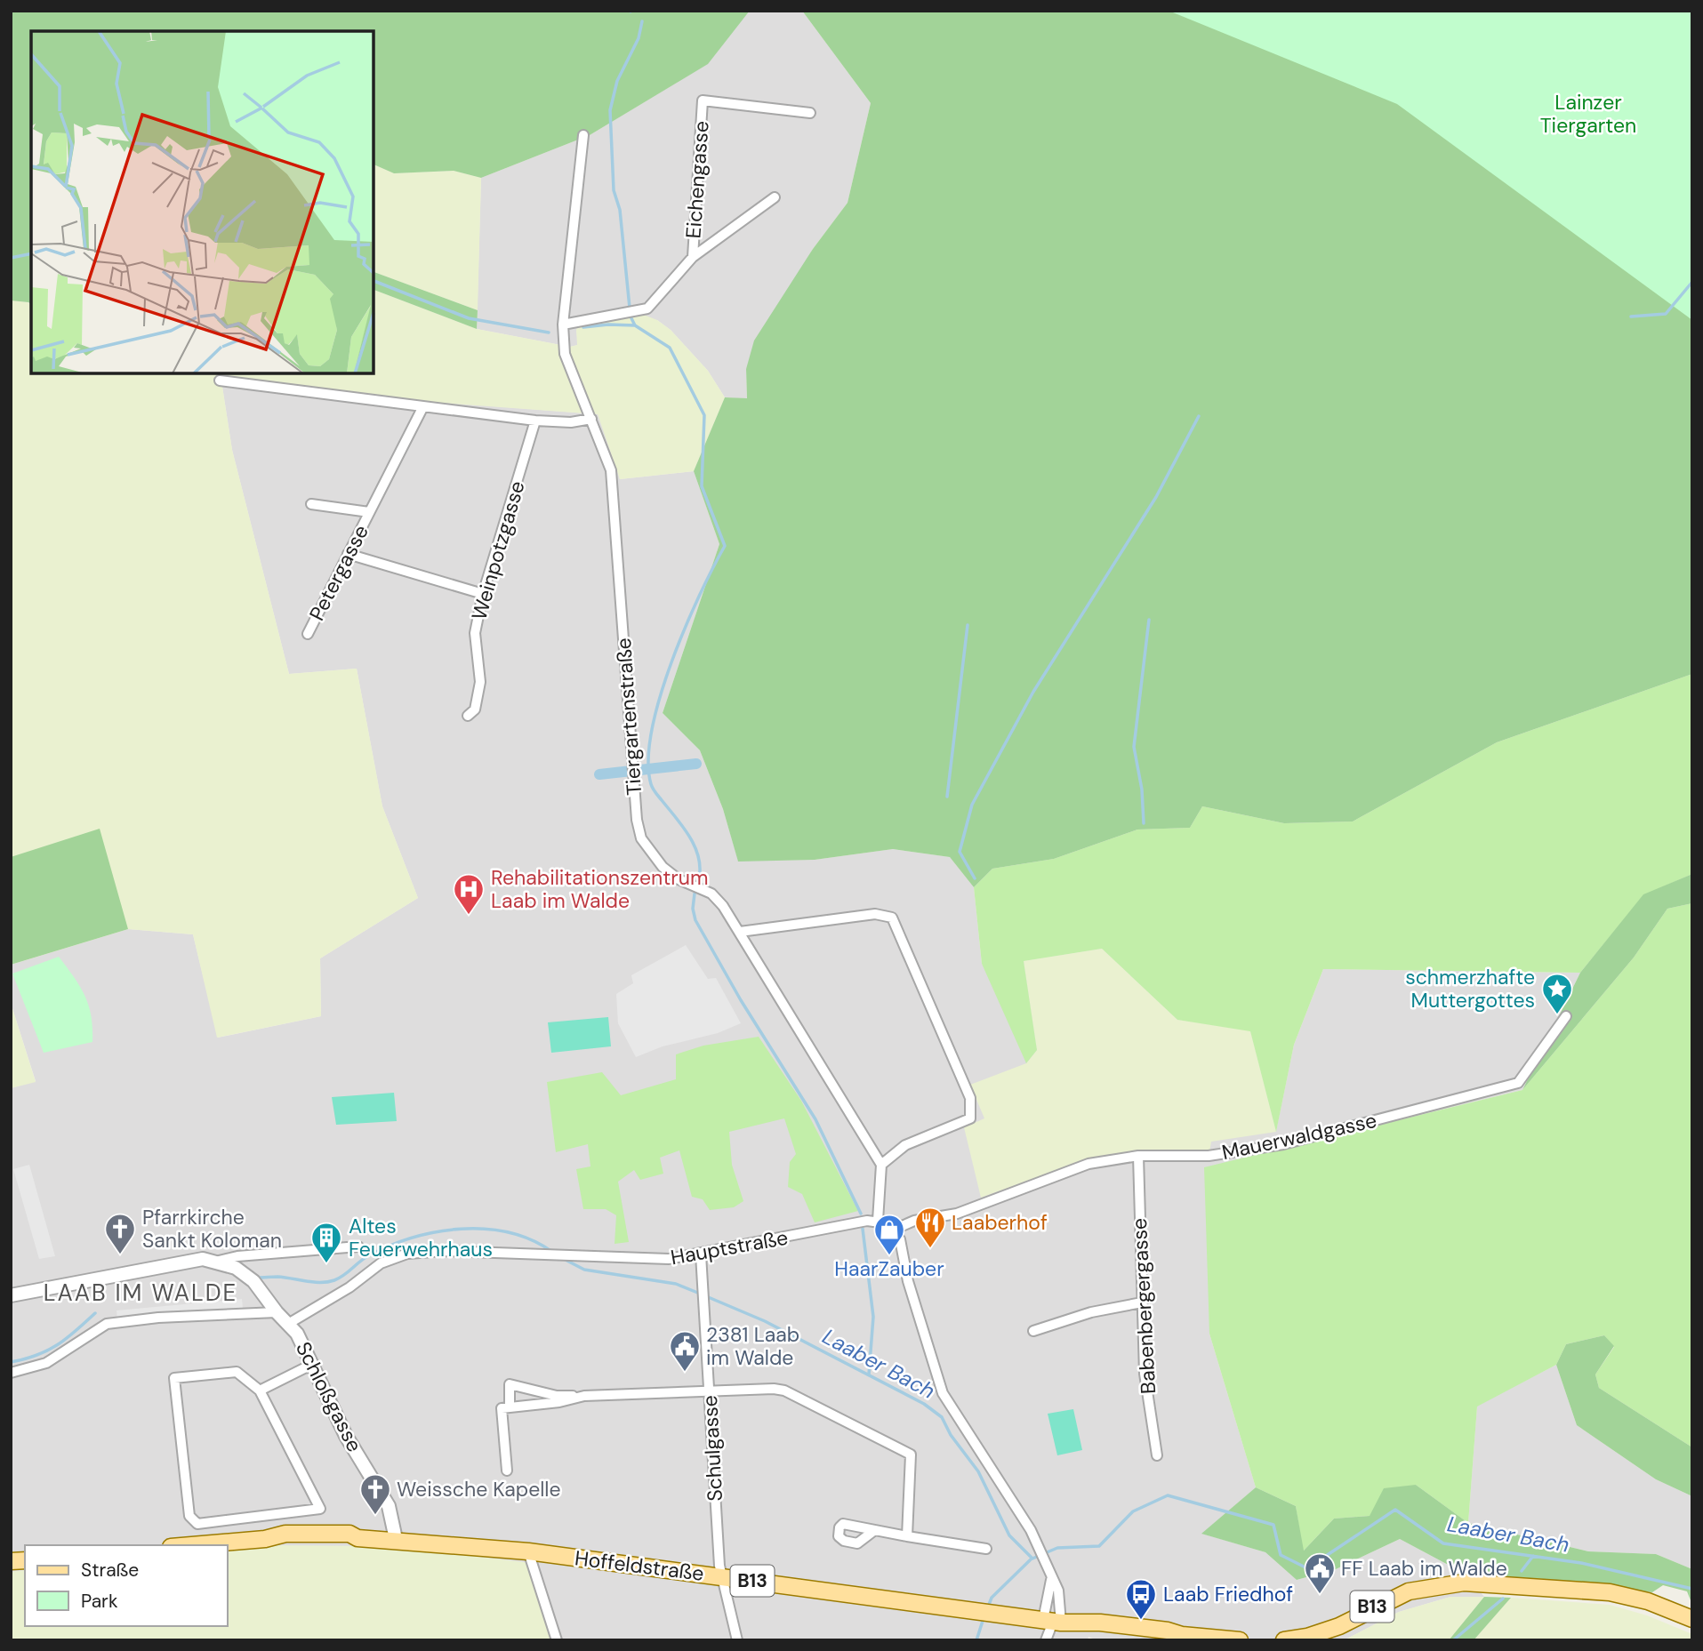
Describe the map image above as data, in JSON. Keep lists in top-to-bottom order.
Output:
{
  "streets": {
    "main road": ["Hoffeldstraße", "B13"],
    "street": [
      "Eichengasse",
      "Weinpotzgasse",
      "Petergasse",
      "Tiergartenstraße",
      "Mauerwaldgasse",
      "Hauptstraße",
      "Babenbergergasse",
      "Schloßgasse",
      "Schulgasse"
    ]
  },
  "crossings": [
    ["Mauerwaldgasse", "Babenbergergasse"],
    ["Hauptstraße", "Schloßgasse"],
    ["Hauptstraße", "Schulgasse"],
    ["Schloßgasse", "Hoffeldstraße"],
    ["Schulgasse", "Hoffeldstraße"]
  ],
  "districts": ["LAAB IM WALDE"],
  "water": ["Laaber Bach"],
  "parks": ["Lainzer Tiergarten"],
  "places": {
    "hospital": ["Rehabilitationszentrum Laab im Walde"],
    "place": ["schmerzhafte Muttergottes"],
    "restaurant": ["Laaberhof"],
    "church": ["Pfarrkirche Sankt Koloman", "Weissche Kapelle"],
    "shop": ["HaarZauber"],
    "building": ["Altes Feuerwehrhaus"],
    "public building": ["2381 Laab im Walde", "FF Laab im Walde"],
    "bus stop": ["Laab Friedhof"]
  },
  "legend": ["Straße", "Park"]
}
